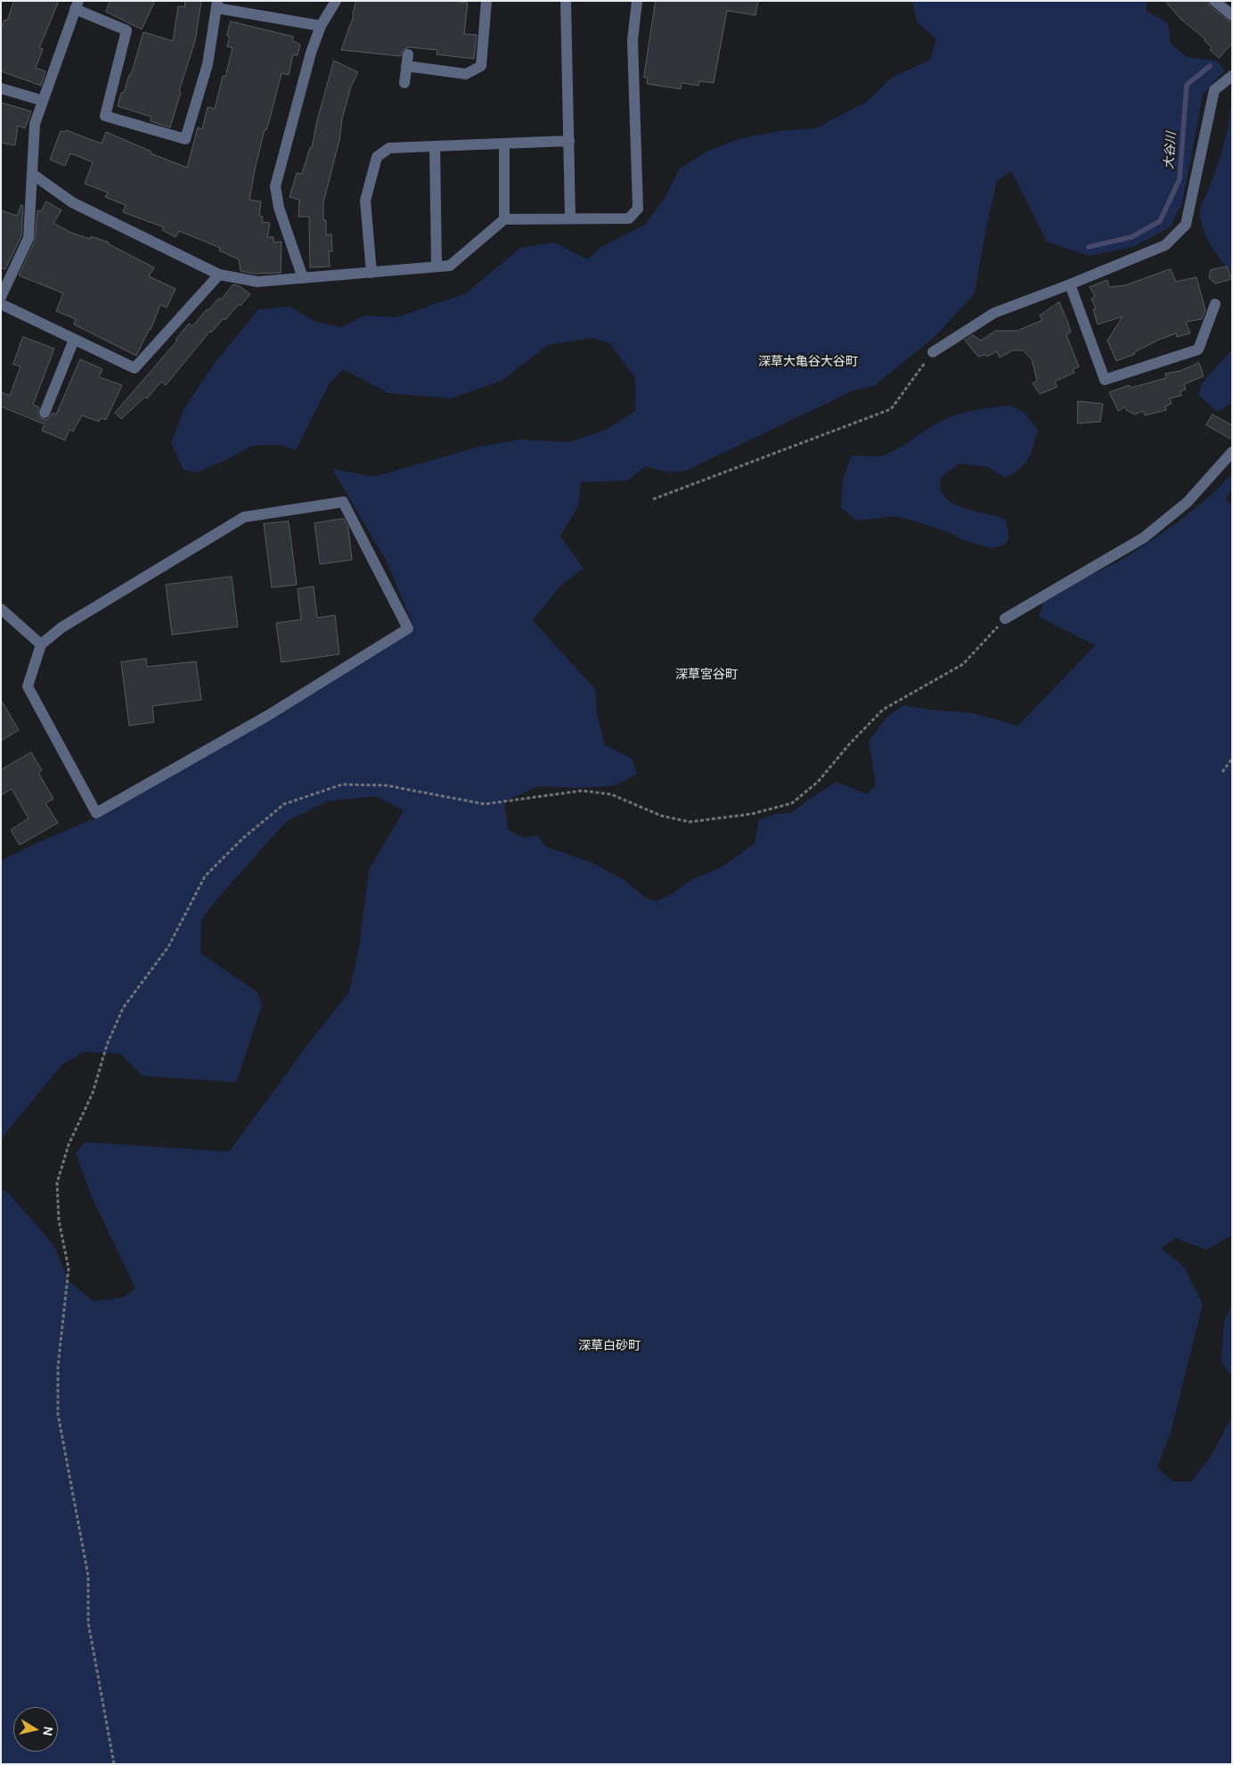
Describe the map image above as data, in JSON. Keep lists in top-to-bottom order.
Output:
{
  "districts": ["深草大亀谷大谷町", "深草宮谷町", "深草白砂町"],
  "water": ["大谷川"],
  "north": "right"
}
